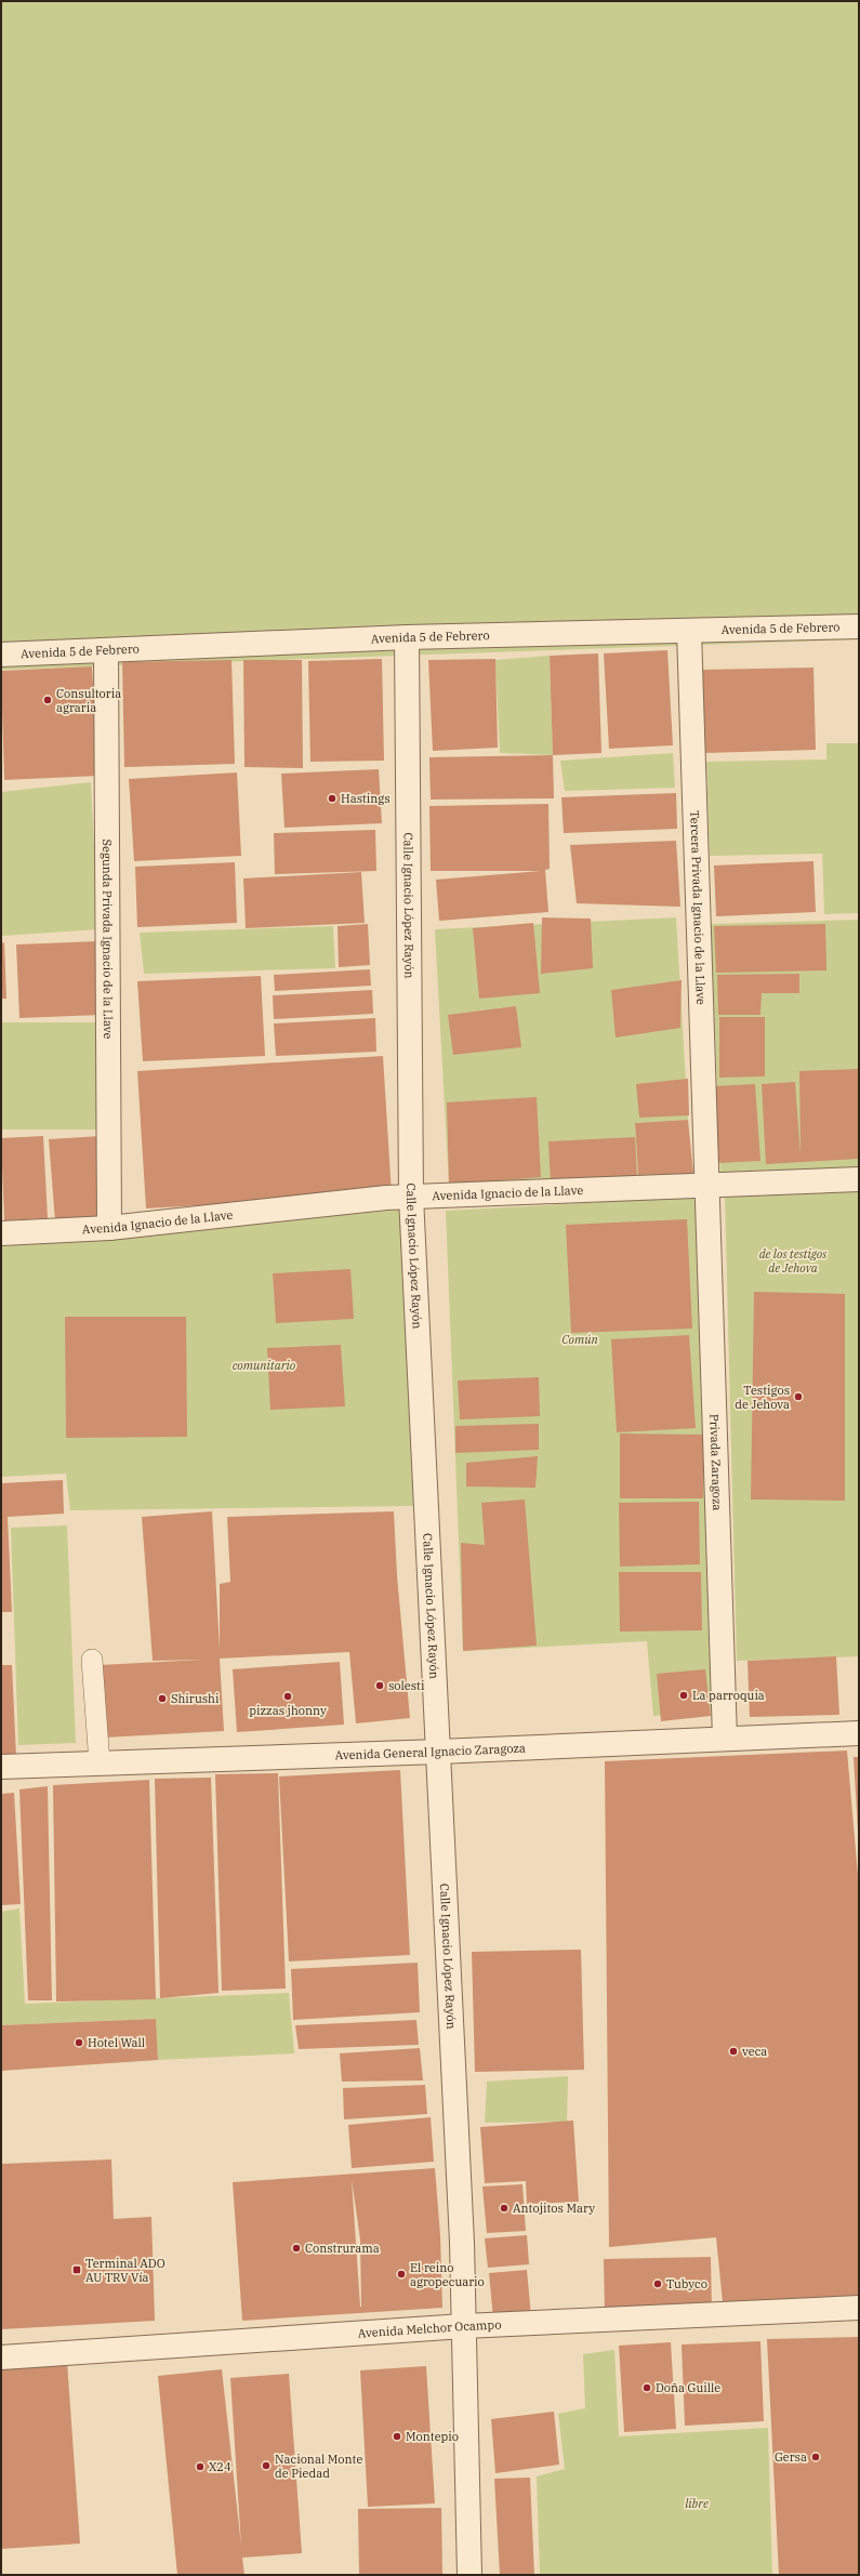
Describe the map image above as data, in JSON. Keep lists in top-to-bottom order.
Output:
{
  "streets": {
    "street": [
      "Avenida 5 de Febrero",
      "Calle Ignacio López Rayón",
      "Tercera Privada Ignacio de la Llave",
      "Segunda Privada Ignacio de la Llave",
      "Avenida Ignacio de la Llave",
      "Privada Zaragoza",
      "Avenida General Ignacio Zaragoza",
      "Avenida Melchor Ocampo"
    ]
  },
  "crossings": [
    ["Avenida 5 de Febrero", "Calle Ignacio López Rayón"],
    ["Avenida 5 de Febrero", "Tercera Privada Ignacio de la Llave"],
    ["Avenida 5 de Febrero", "Segunda Privada Ignacio de la Llave"],
    ["Calle Ignacio López Rayón", "Avenida Ignacio de la Llave"],
    ["Calle Ignacio López Rayón", "Avenida General Ignacio Zaragoza"],
    ["Calle Ignacio López Rayón", "Avenida Melchor Ocampo"],
    ["Tercera Privada Ignacio de la Llave", "Avenida Ignacio de la Llave"],
    ["Tercera Privada Ignacio de la Llave", "Privada Zaragoza"],
    ["Segunda Privada Ignacio de la Llave", "Avenida Ignacio de la Llave"],
    ["Avenida Ignacio de la Llave", "Privada Zaragoza"],
    ["Privada Zaragoza", "Avenida General Ignacio Zaragoza"]
  ],
  "parks": [
    "de los testigos de Jehova",
    "Común",
    "comunitario",
    "libre"
  ],
  "places": {
    "other": [
      "Consultoria agraria",
      "Hastings",
      "Testigos de Jehova",
      "solesti",
      "La parroquia",
      "pizzas jhonny",
      "Shirushi",
      "Hotel Wall",
      "veca",
      "Antojitos Mary",
      "Construrama",
      "El reino agropecuario",
      "Tubyco",
      "Doña Guille",
      "Montepio",
      "Gersa",
      "Nacional Monte de Piedad",
      "X24"
    ],
    "transit": ["Terminal ADO AU TRV Vía"]
  }
}
